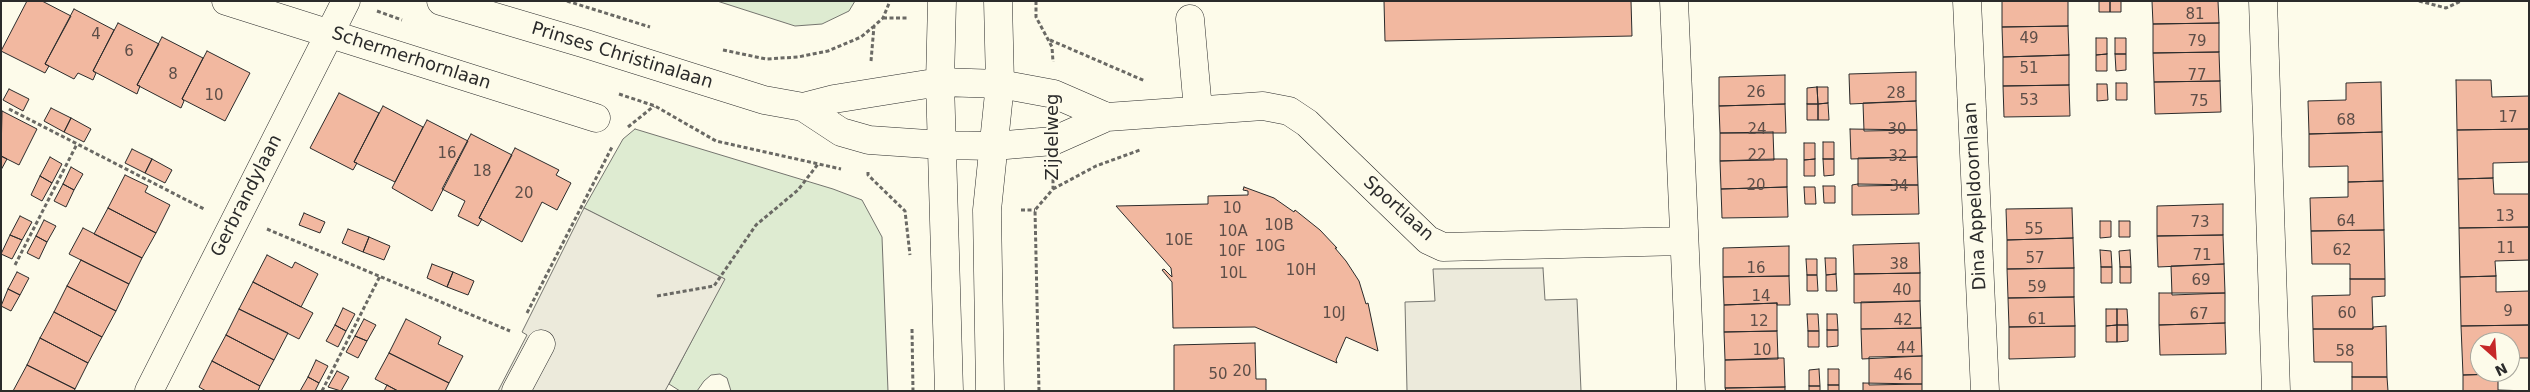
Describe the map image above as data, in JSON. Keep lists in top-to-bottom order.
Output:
{
  "streets": {
    "street": [
      "Prinses Christinalaan",
      "Schermerhornlaan",
      "Gerbrandylaan",
      "Dina Appeldoornlaan",
      "Sportlaan"
    ],
    "path": ["Zijdelweg"]
  },
  "crossings": [
    ["Prinses Christinalaan", "Sportlaan"],
    ["Schermerhornlaan", "Gerbrandylaan"],
    ["Zijdelweg", "Sportlaan"]
  ],
  "house_numbers": [
    "81",
    "4",
    "49",
    "79",
    "6",
    "51",
    "8",
    "77",
    "26",
    "28",
    "10",
    "53",
    "75",
    "17",
    "68",
    "24",
    "30",
    "16",
    "22",
    "32",
    "18",
    "20",
    "34",
    "20",
    "10",
    "13",
    "64",
    "73",
    "10B",
    "55",
    "10A",
    "10E",
    "10G",
    "11",
    "62",
    "10F",
    "71",
    "57",
    "38",
    "16",
    "10H",
    "10L",
    "69",
    "59",
    "40",
    "14",
    "9",
    "10J",
    "60",
    "67",
    "61",
    "42",
    "12",
    "44",
    "10",
    "58",
    "20",
    "50",
    "46"
  ],
  "north": "bottom right"
}
